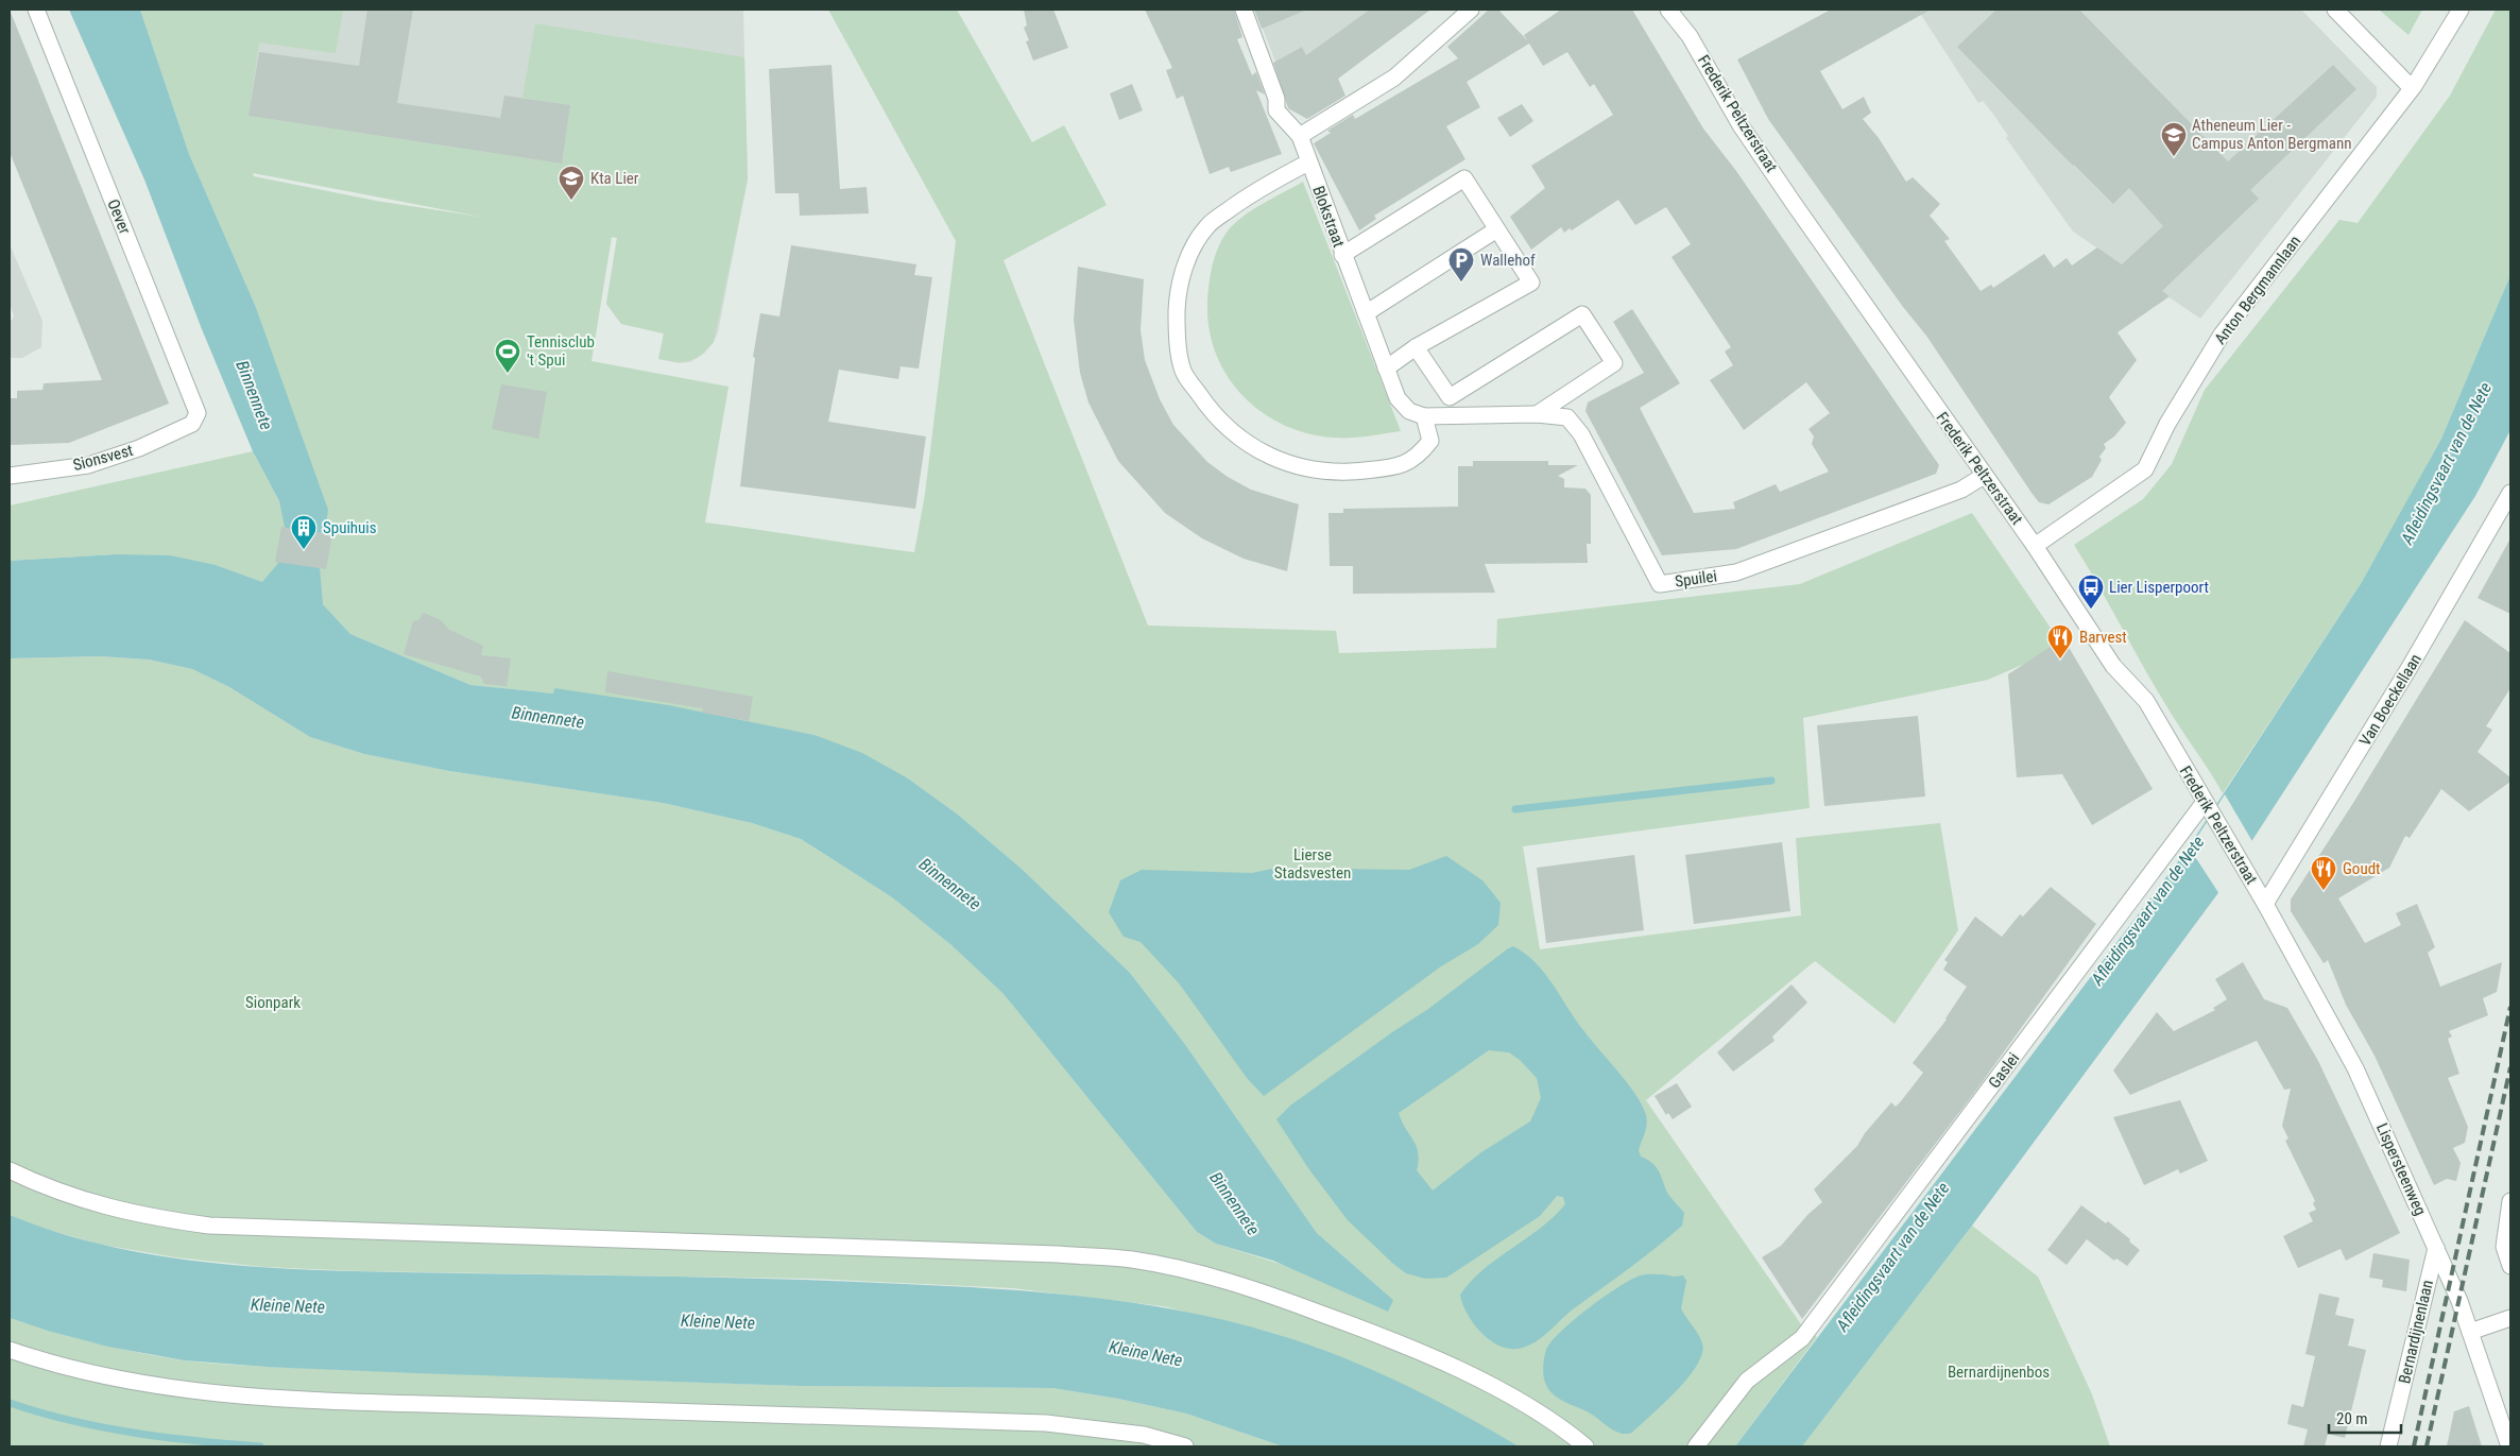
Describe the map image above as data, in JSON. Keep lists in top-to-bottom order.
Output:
{
  "streets": {
    "street": [
      "Frederik Peltzerstraat",
      "Oever",
      "Blokstraat",
      "Anton Bergmannlaan",
      "Sionsvest",
      "Spuilei",
      "Van Boeckellaan",
      "Gaslei",
      "Lispersteenweg",
      "Bernardijnenlaan"
    ]
  },
  "crossings": [
    ["Frederik Peltzerstraat", "Anton Bergmannlaan"],
    ["Frederik Peltzerstraat", "Spuilei"],
    ["Frederik Peltzerstraat", "Van Boeckellaan"],
    ["Frederik Peltzerstraat", "Gaslei"],
    ["Frederik Peltzerstraat", "Lispersteenweg"],
    ["Oever", "Sionsvest"],
    ["Blokstraat", "Spuilei"],
    ["Van Boeckellaan", "Lispersteenweg"],
    ["Lispersteenweg", "Bernardijnenlaan"]
  ],
  "water": ["Binnennete", "Afleidingsvaart van de Nete", "Kleine Nete"],
  "parks": ["Lierse Stadsvesten", "Sionpark", "Bernardijnenbos"],
  "places": {
    "school or university": ["Atheneum Lier - Campus Anton Bergmann", "Kta Lier"],
    "parking": ["Wallehof"],
    "sports": ["Tennisclub 't Spui"],
    "building": ["Spuihuis"],
    "bus stop": ["Lier Lisperpoort"],
    "restaurant": ["Barvest", "Goudt"]
  },
  "scale_bar": "20 m"
}
